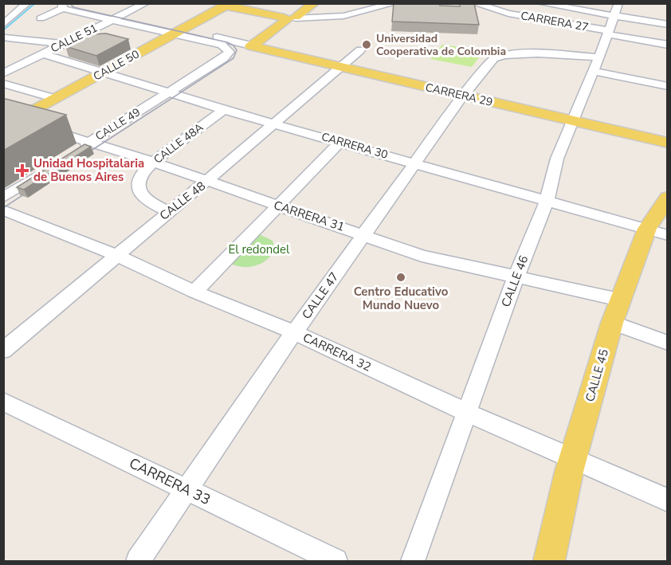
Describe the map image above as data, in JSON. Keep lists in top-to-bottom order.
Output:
{
  "streets": {
    "main road": [
      "CALLE 50",
      "CARRERA 29",
      "CALLE 49",
      "CALLE 45"
    ],
    "street": [
      "CARRERA 27",
      "CALLE 51",
      "CALLE 48A",
      "CARRERA 30",
      "CALLE 48",
      "CARRERA 31",
      "CALLE 46",
      "CALLE 47",
      "CARRERA 32",
      "CARRERA 33"
    ]
  },
  "crossings": [
    ["CARRERA 27", "CALLE 46"],
    ["CALLE 51", "CARRERA 29"],
    ["CALLE 51", "CARRERA 30"],
    ["CALLE 50", "CARRERA 29"],
    ["CALLE 50", "CARRERA 30"],
    ["CALLE 50", "CARRERA 31"],
    ["CARRERA 29", "CALLE 49"],
    ["CARRERA 29", "CALLE 48"],
    ["CARRERA 29", "CALLE 46"],
    ["CARRERA 29", "CALLE 47"],
    ["CALLE 49", "CARRERA 30"],
    ["CALLE 49", "CARRERA 31"],
    ["CALLE 48A", "CARRERA 30"],
    ["CALLE 48A", "CALLE 48"],
    ["CALLE 48A", "CARRERA 31"],
    ["CARRERA 30", "CALLE 48"],
    ["CARRERA 30", "CALLE 46"],
    ["CARRERA 30", "CALLE 47"],
    ["CARRERA 30", "CALLE 45"],
    ["CALLE 48", "CARRERA 31"],
    ["CALLE 48", "CARRERA 32"],
    ["CARRERA 31", "CALLE 46"],
    ["CARRERA 31", "CALLE 47"],
    ["CARRERA 31", "CALLE 45"],
    ["CALLE 46", "CALLE 47"],
    ["CALLE 46", "CARRERA 32"],
    ["CALLE 47", "CARRERA 32"],
    ["CALLE 47", "CARRERA 33"],
    ["CARRERA 32", "CALLE 45"]
  ],
  "parks": ["El redondel"],
  "places": {
    "other": ["Universidad Cooperativa de Colombia", "Centro Educativo Mundo Nuevo"],
    "health": ["Unidad Hospitalaria de Buenos Aires"]
  }
}
